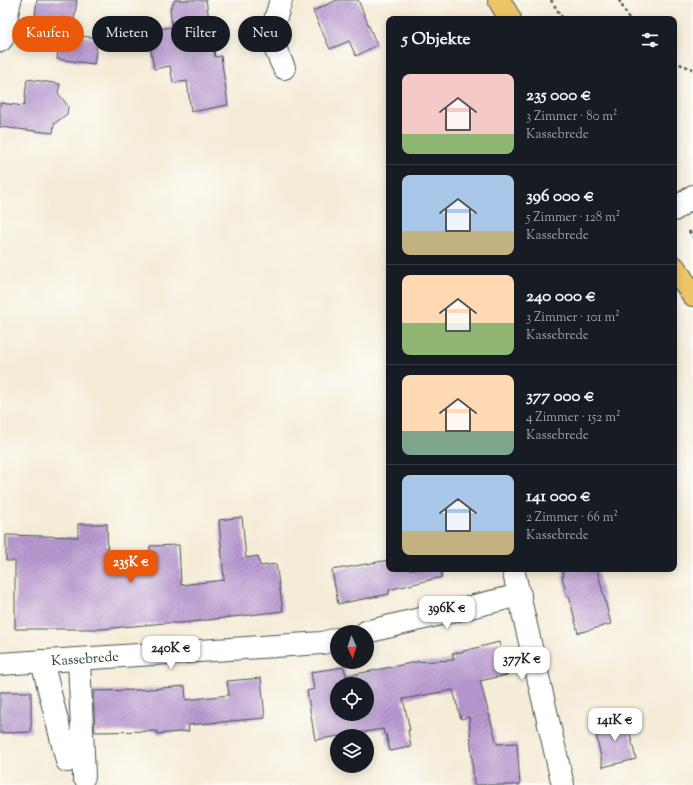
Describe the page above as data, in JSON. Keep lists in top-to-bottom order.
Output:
{
  "streets": {
    "street": ["Kassebrede"]
  },
  "north": "bottom",
  "page": {
    "chip": [
      "Kaufen",
      "Mieten",
      "Filter",
      "Neu"
    ],
    "heading": "5 Objekte",
    "list": [
      {
        "name": "235 000 €",
        "note": "3 Zimmer · 80 m² · Kassebrede"
      },
      {
        "name": "396 000 €",
        "note": "5 Zimmer · 128 m² · Kassebrede"
      },
      {
        "name": "240 000 €",
        "note": "3 Zimmer · 101 m² · Kassebrede"
      },
      {
        "name": "377 000 €",
        "note": "4 Zimmer · 152 m² · Kassebrede"
      },
      {
        "name": "141 000 €",
        "note": "2 Zimmer · 66 m² · Kassebrede"
      }
    ],
    "price": [
      "235K €",
      "396K €",
      "240K €",
      "377K €",
      "141K €"
    ]
  }
}
